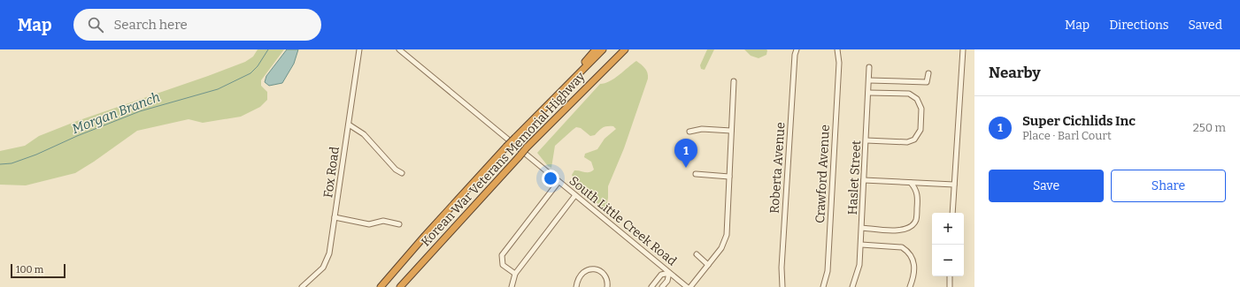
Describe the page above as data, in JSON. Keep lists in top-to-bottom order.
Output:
{
  "streets": {
    "highway": ["Korean War Veterans Memorial Highway"],
    "street": [
      "Roberta Avenue",
      "Fox Road",
      "Crawford Avenue",
      "Haslet Street",
      "South Little Creek Road"
    ]
  },
  "water": ["Morgan Branch"],
  "scale_bar": "100 m",
  "page": {
    "header": "Map",
    "search": "Search here",
    "nav": ["Map", "Directions", "Saved"],
    "heading": "Nearby",
    "list": [
      {
        "mark": "1",
        "name": "Super Cichlids Inc",
        "note": "Place · Barl Court",
        "value": "250 m"
      }
    ],
    "pins": "1",
    "buttons": ["Save", "Share"],
    "map_buttons": ["+", "−"],
    "scale": "100 m"
  }
}
